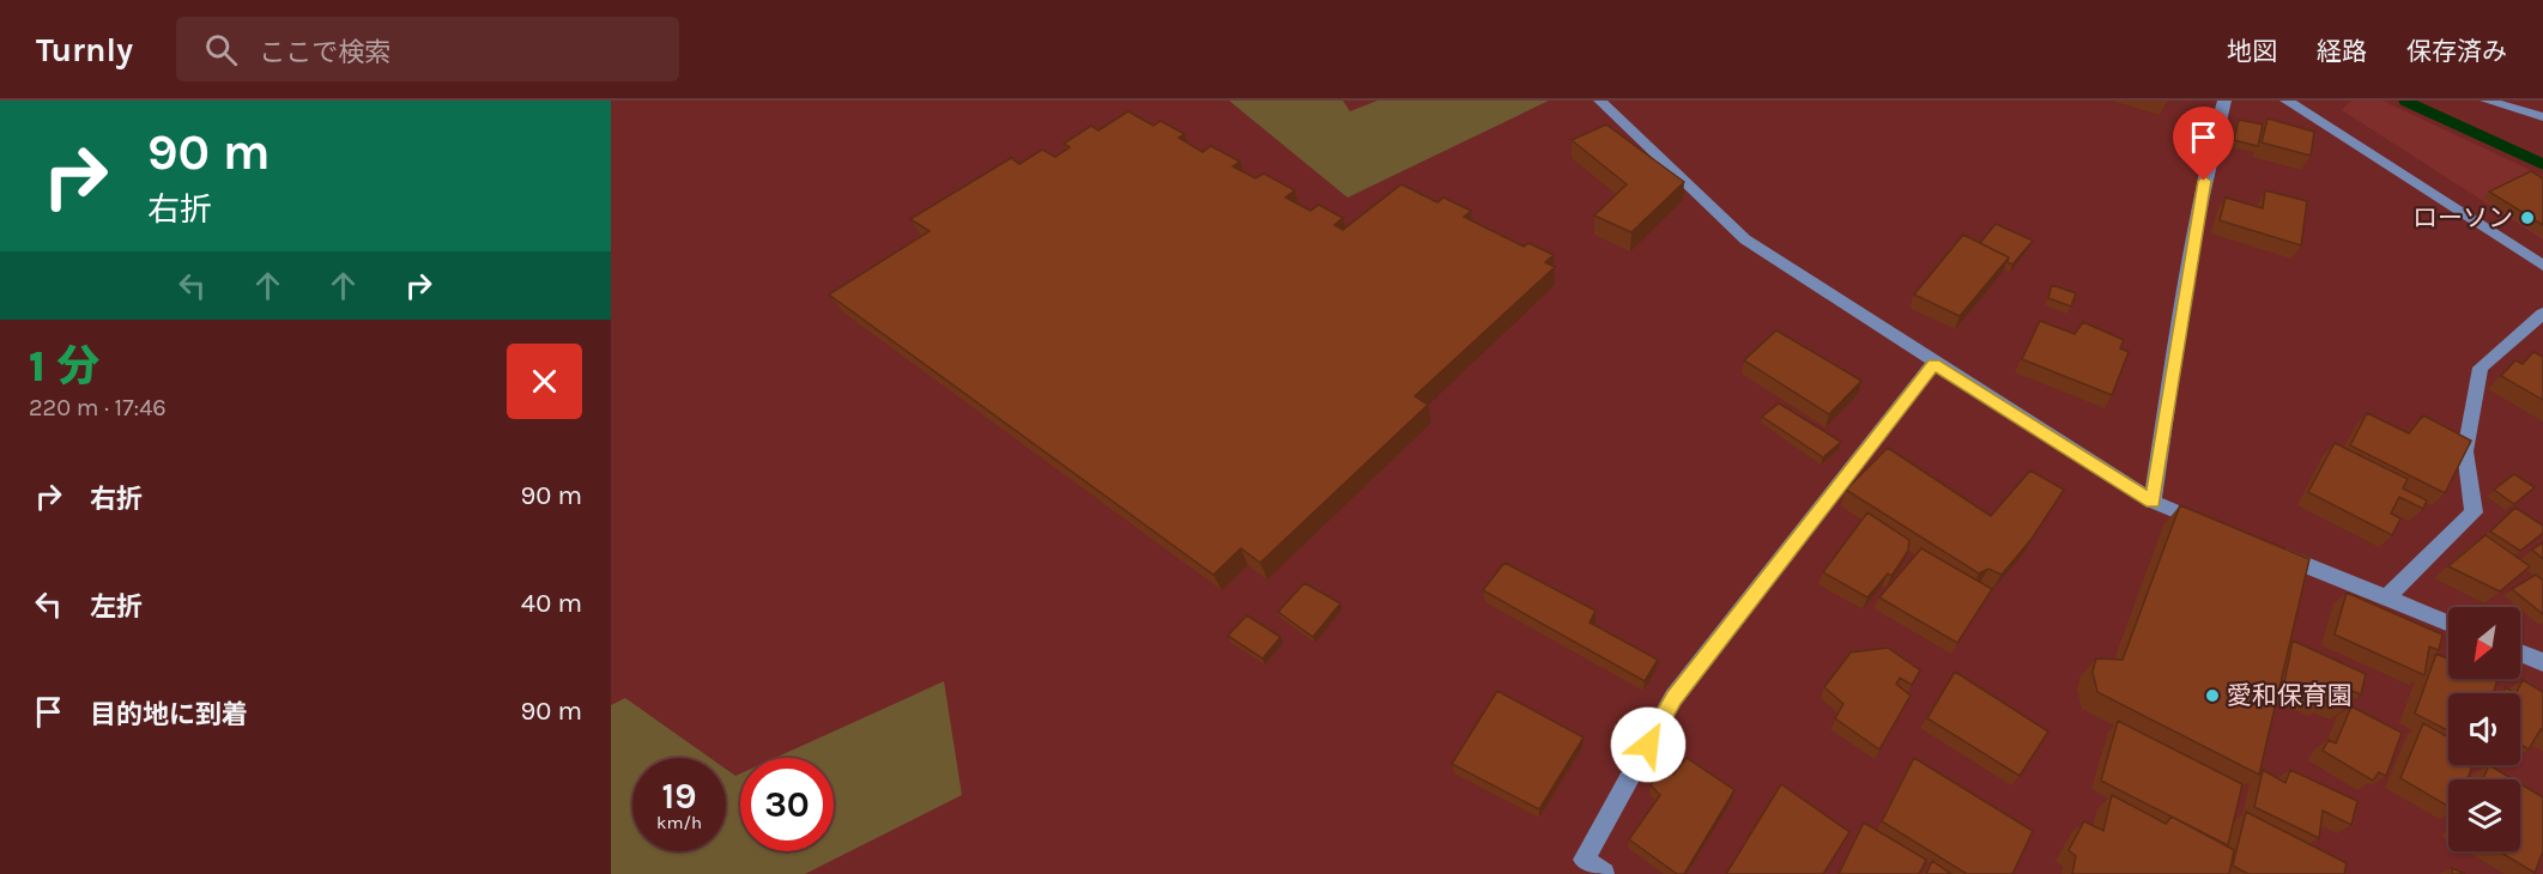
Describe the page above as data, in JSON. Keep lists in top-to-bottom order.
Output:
{
  "places": ["ローソン", "愛和保育園"],
  "north": "bottom left",
  "page": {
    "header": "Turnly",
    "search": "ここで検索",
    "nav": ["地図", "経路", "保存済み"],
    "turn": ["90 m", "右折"],
    "heading": ["1 分", "220 m · 17:46"],
    "list": [
      {
        "name": "右折",
        "value": "90 m"
      },
      {
        "name": "左折",
        "value": "40 m"
      },
      {
        "name": "目的地に到着",
        "value": "90 m"
      }
    ],
    "speed": "19 km/h",
    "limit": "30"
  }
}
